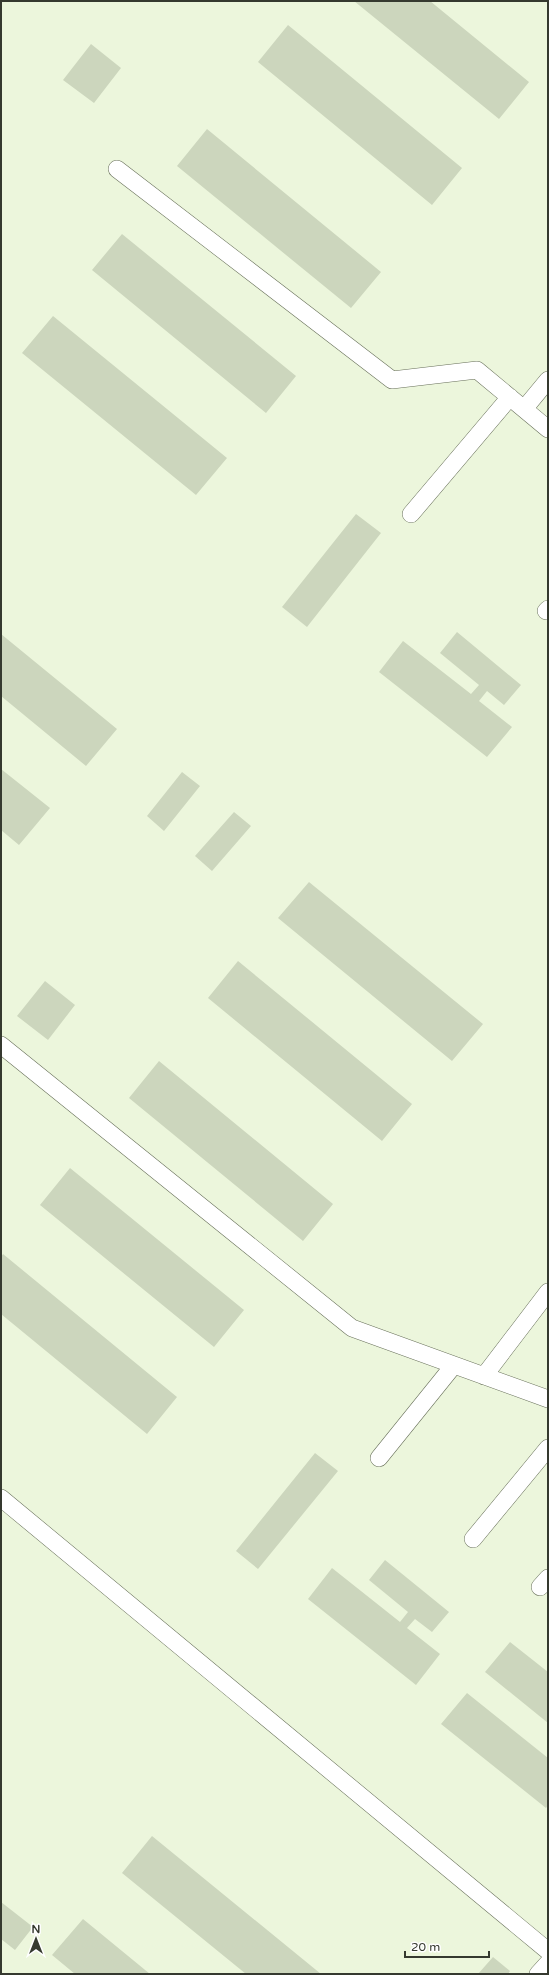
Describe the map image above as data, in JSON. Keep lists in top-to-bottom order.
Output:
{
  "scale_bar": "20 m",
  "north": "top"
}
